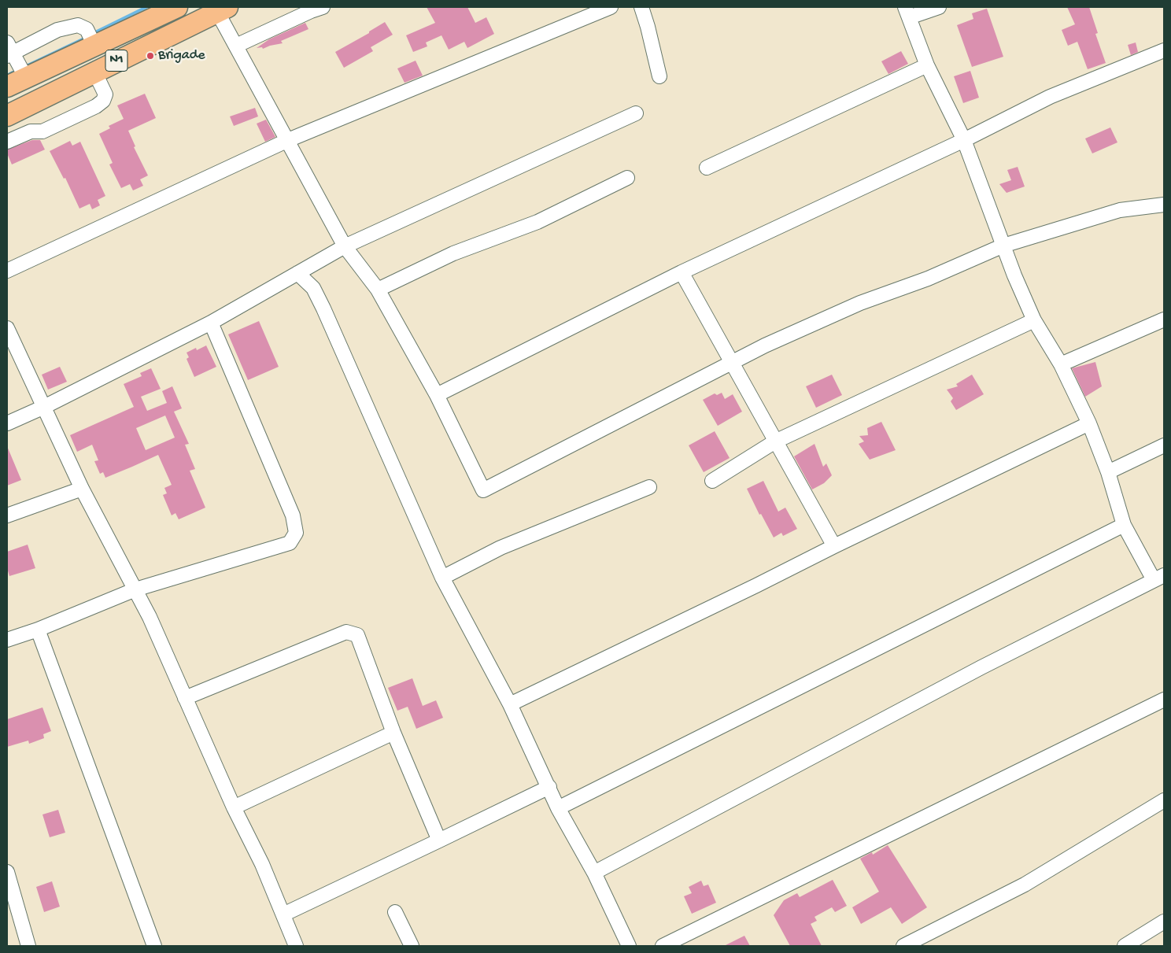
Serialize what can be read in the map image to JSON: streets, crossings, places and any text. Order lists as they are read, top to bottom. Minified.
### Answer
{"streets":{"highway":["N1"]},"places":["Brigade"]}
